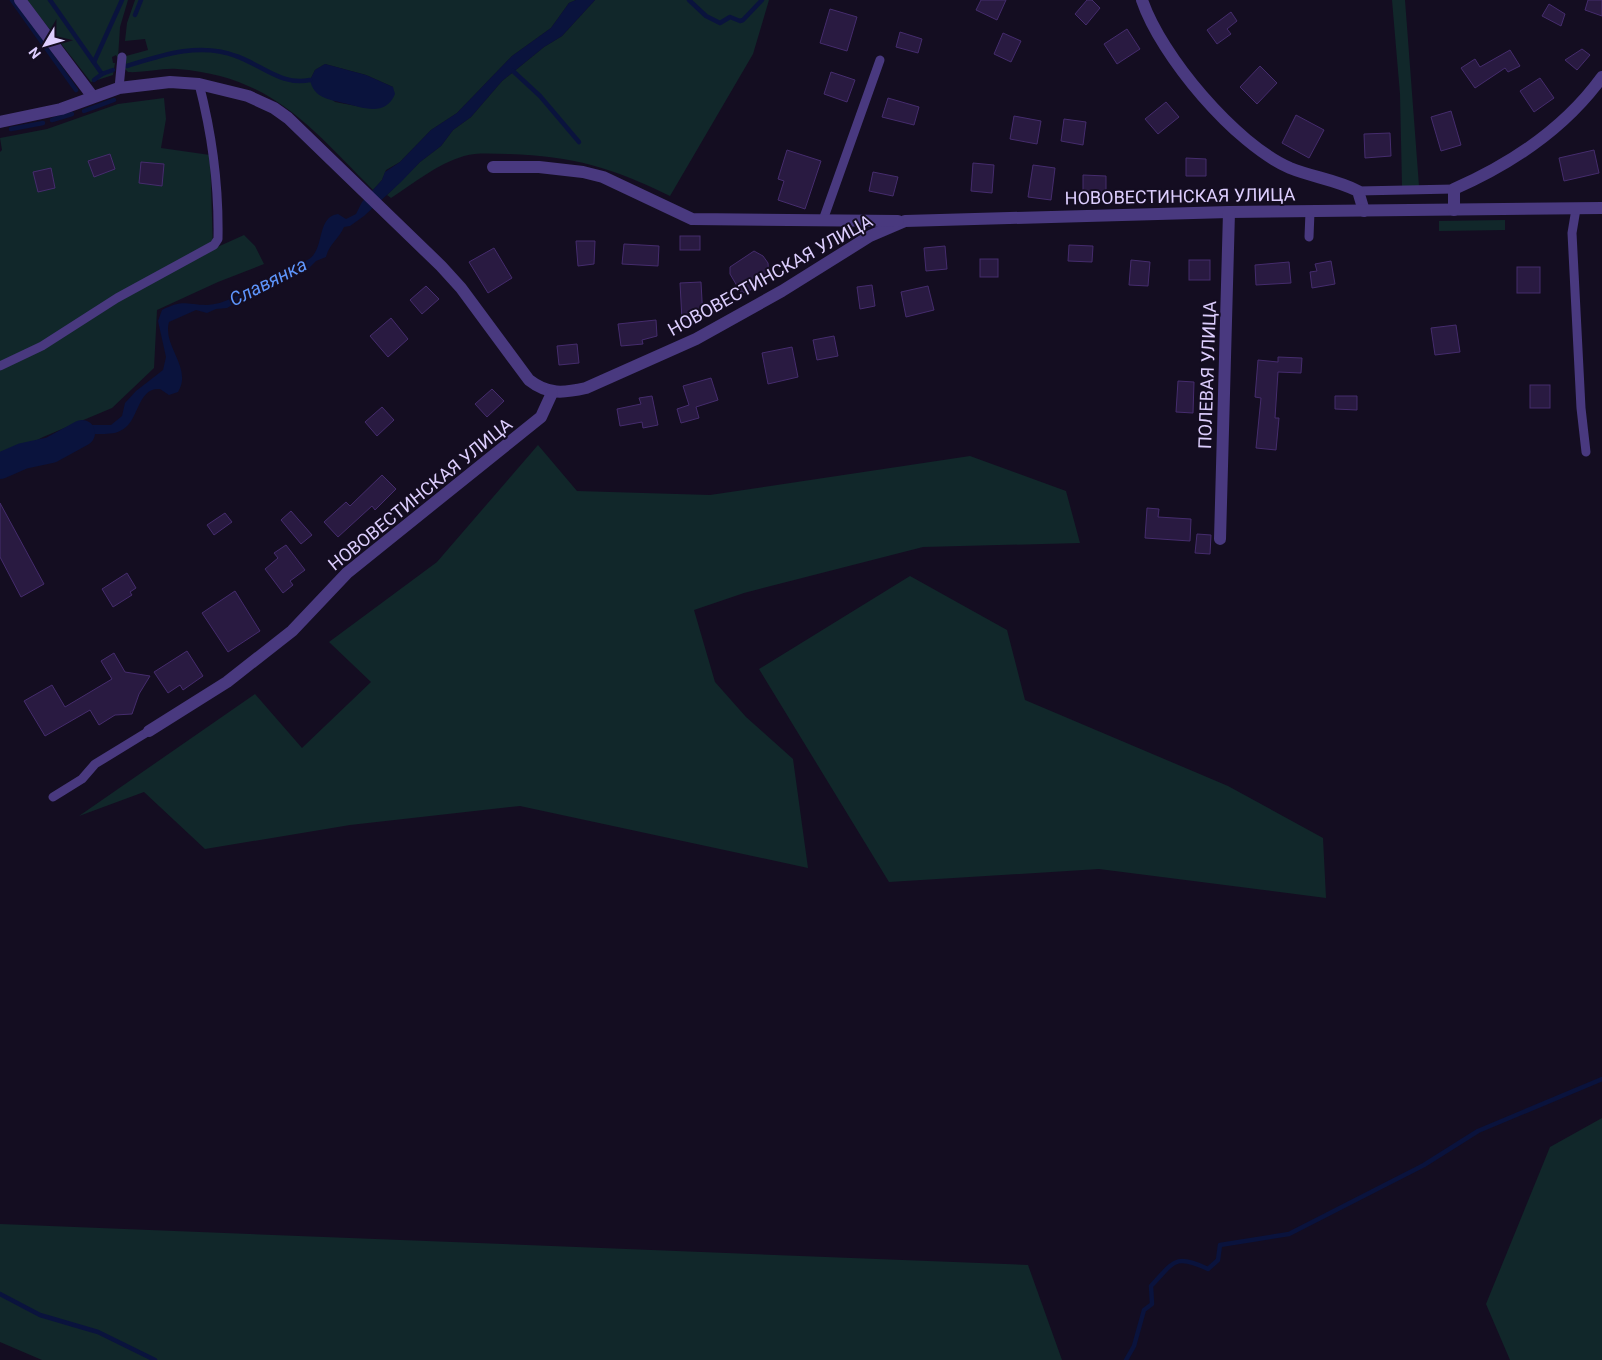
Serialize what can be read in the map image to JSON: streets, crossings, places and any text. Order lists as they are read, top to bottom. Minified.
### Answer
{"streets":{"street":["НОВОВЕСТИНСКАЯ УЛИЦА","ПОЛЕВАЯ УЛИЦА"]},"crossings":[["НОВОВЕСТИНСКАЯ УЛИЦА","ПОЛЕВАЯ УЛИЦА"]],"water":["Славянка"],"north":"bottom left"}
